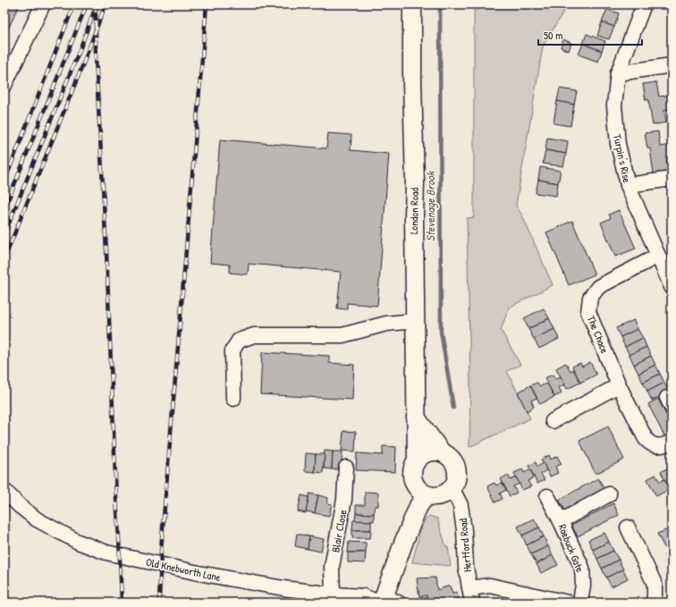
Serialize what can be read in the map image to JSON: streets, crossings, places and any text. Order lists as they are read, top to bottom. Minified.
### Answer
{"streets":{"main road":["London Road"],"street":["Turpin's Rise","The Chace","Blair Close","Hertford Road","Roebuck Gate","Old Knebworth Lane"]},"crossings":[["Turpin's Rise","The Chace"],["London Road","Hertford Road"],["Blair Close","Old Knebworth Lane"]],"water":["Stevenage Brook"],"scale_bar":"50 m"}
